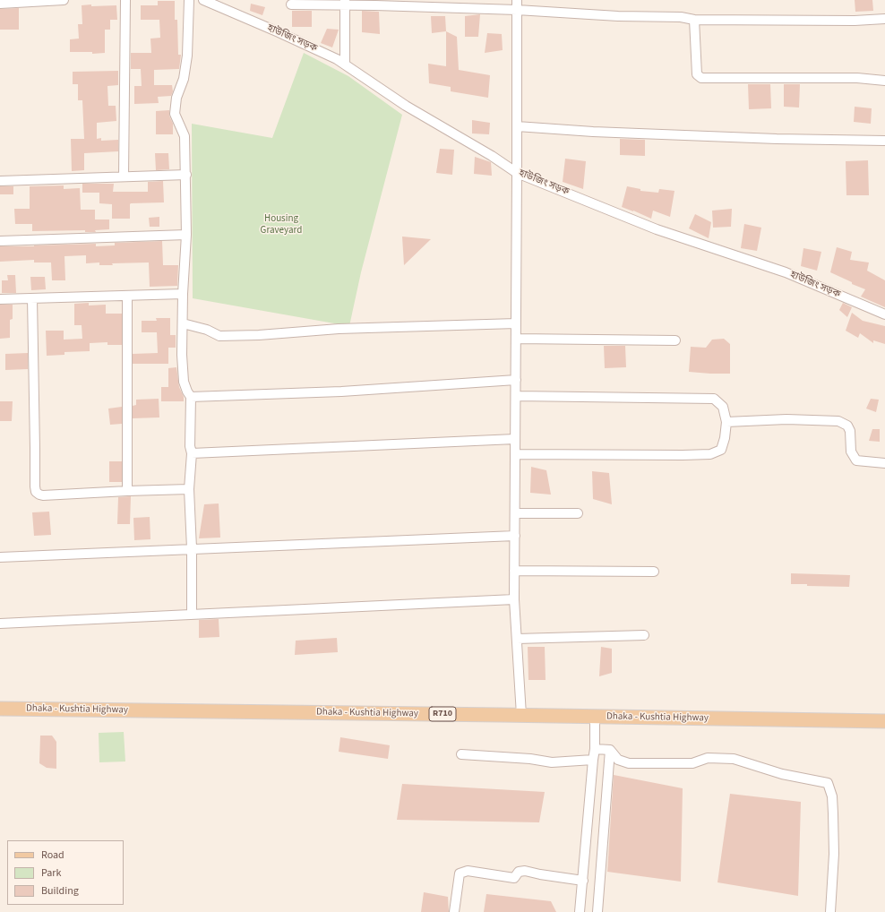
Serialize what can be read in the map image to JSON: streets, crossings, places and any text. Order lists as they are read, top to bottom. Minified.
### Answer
{"streets":{"main road":["Dhaka - Kushtia Highway","R710"],"street":["হাউজিং সড়ক"]},"parks":["Housing Graveyard"],"legend":["Road","Park","Building"]}
